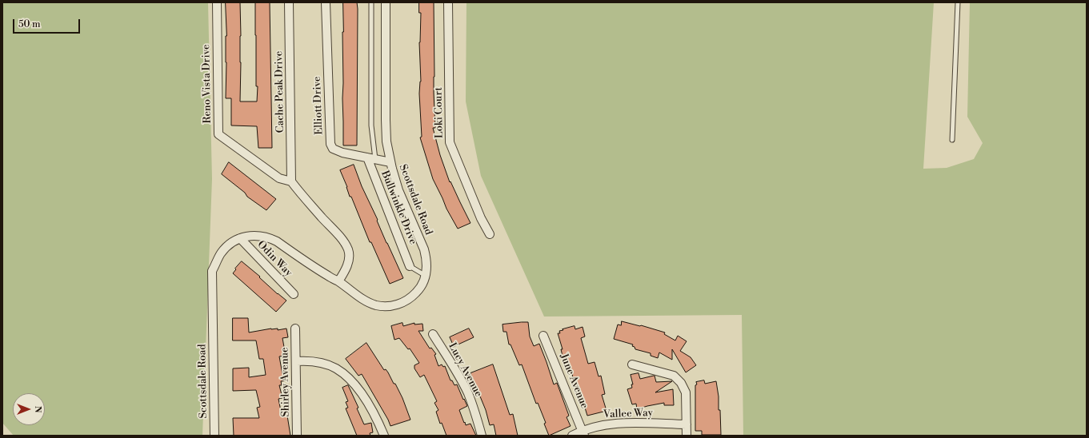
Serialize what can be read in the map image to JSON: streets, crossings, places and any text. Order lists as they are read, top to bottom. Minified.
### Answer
{"streets":{"street":["Reno Vista Drive","Cache Peak Drive","Elliott Drive","Loki Court","Scottsdale Road","Bullwinkle Drive","Odin Way","Lucy Avenue","June Avenue","Shirley Avenue","Vallee Way"]},"crossings":[["Reno Vista Drive","Cache Peak Drive"],["Elliott Drive","Scottsdale Road"],["Elliott Drive","Bullwinkle Drive"],["Scottsdale Road","Odin Way"],["June Avenue","Vallee Way"]],"scale_bar":"50 m","north":"right"}
